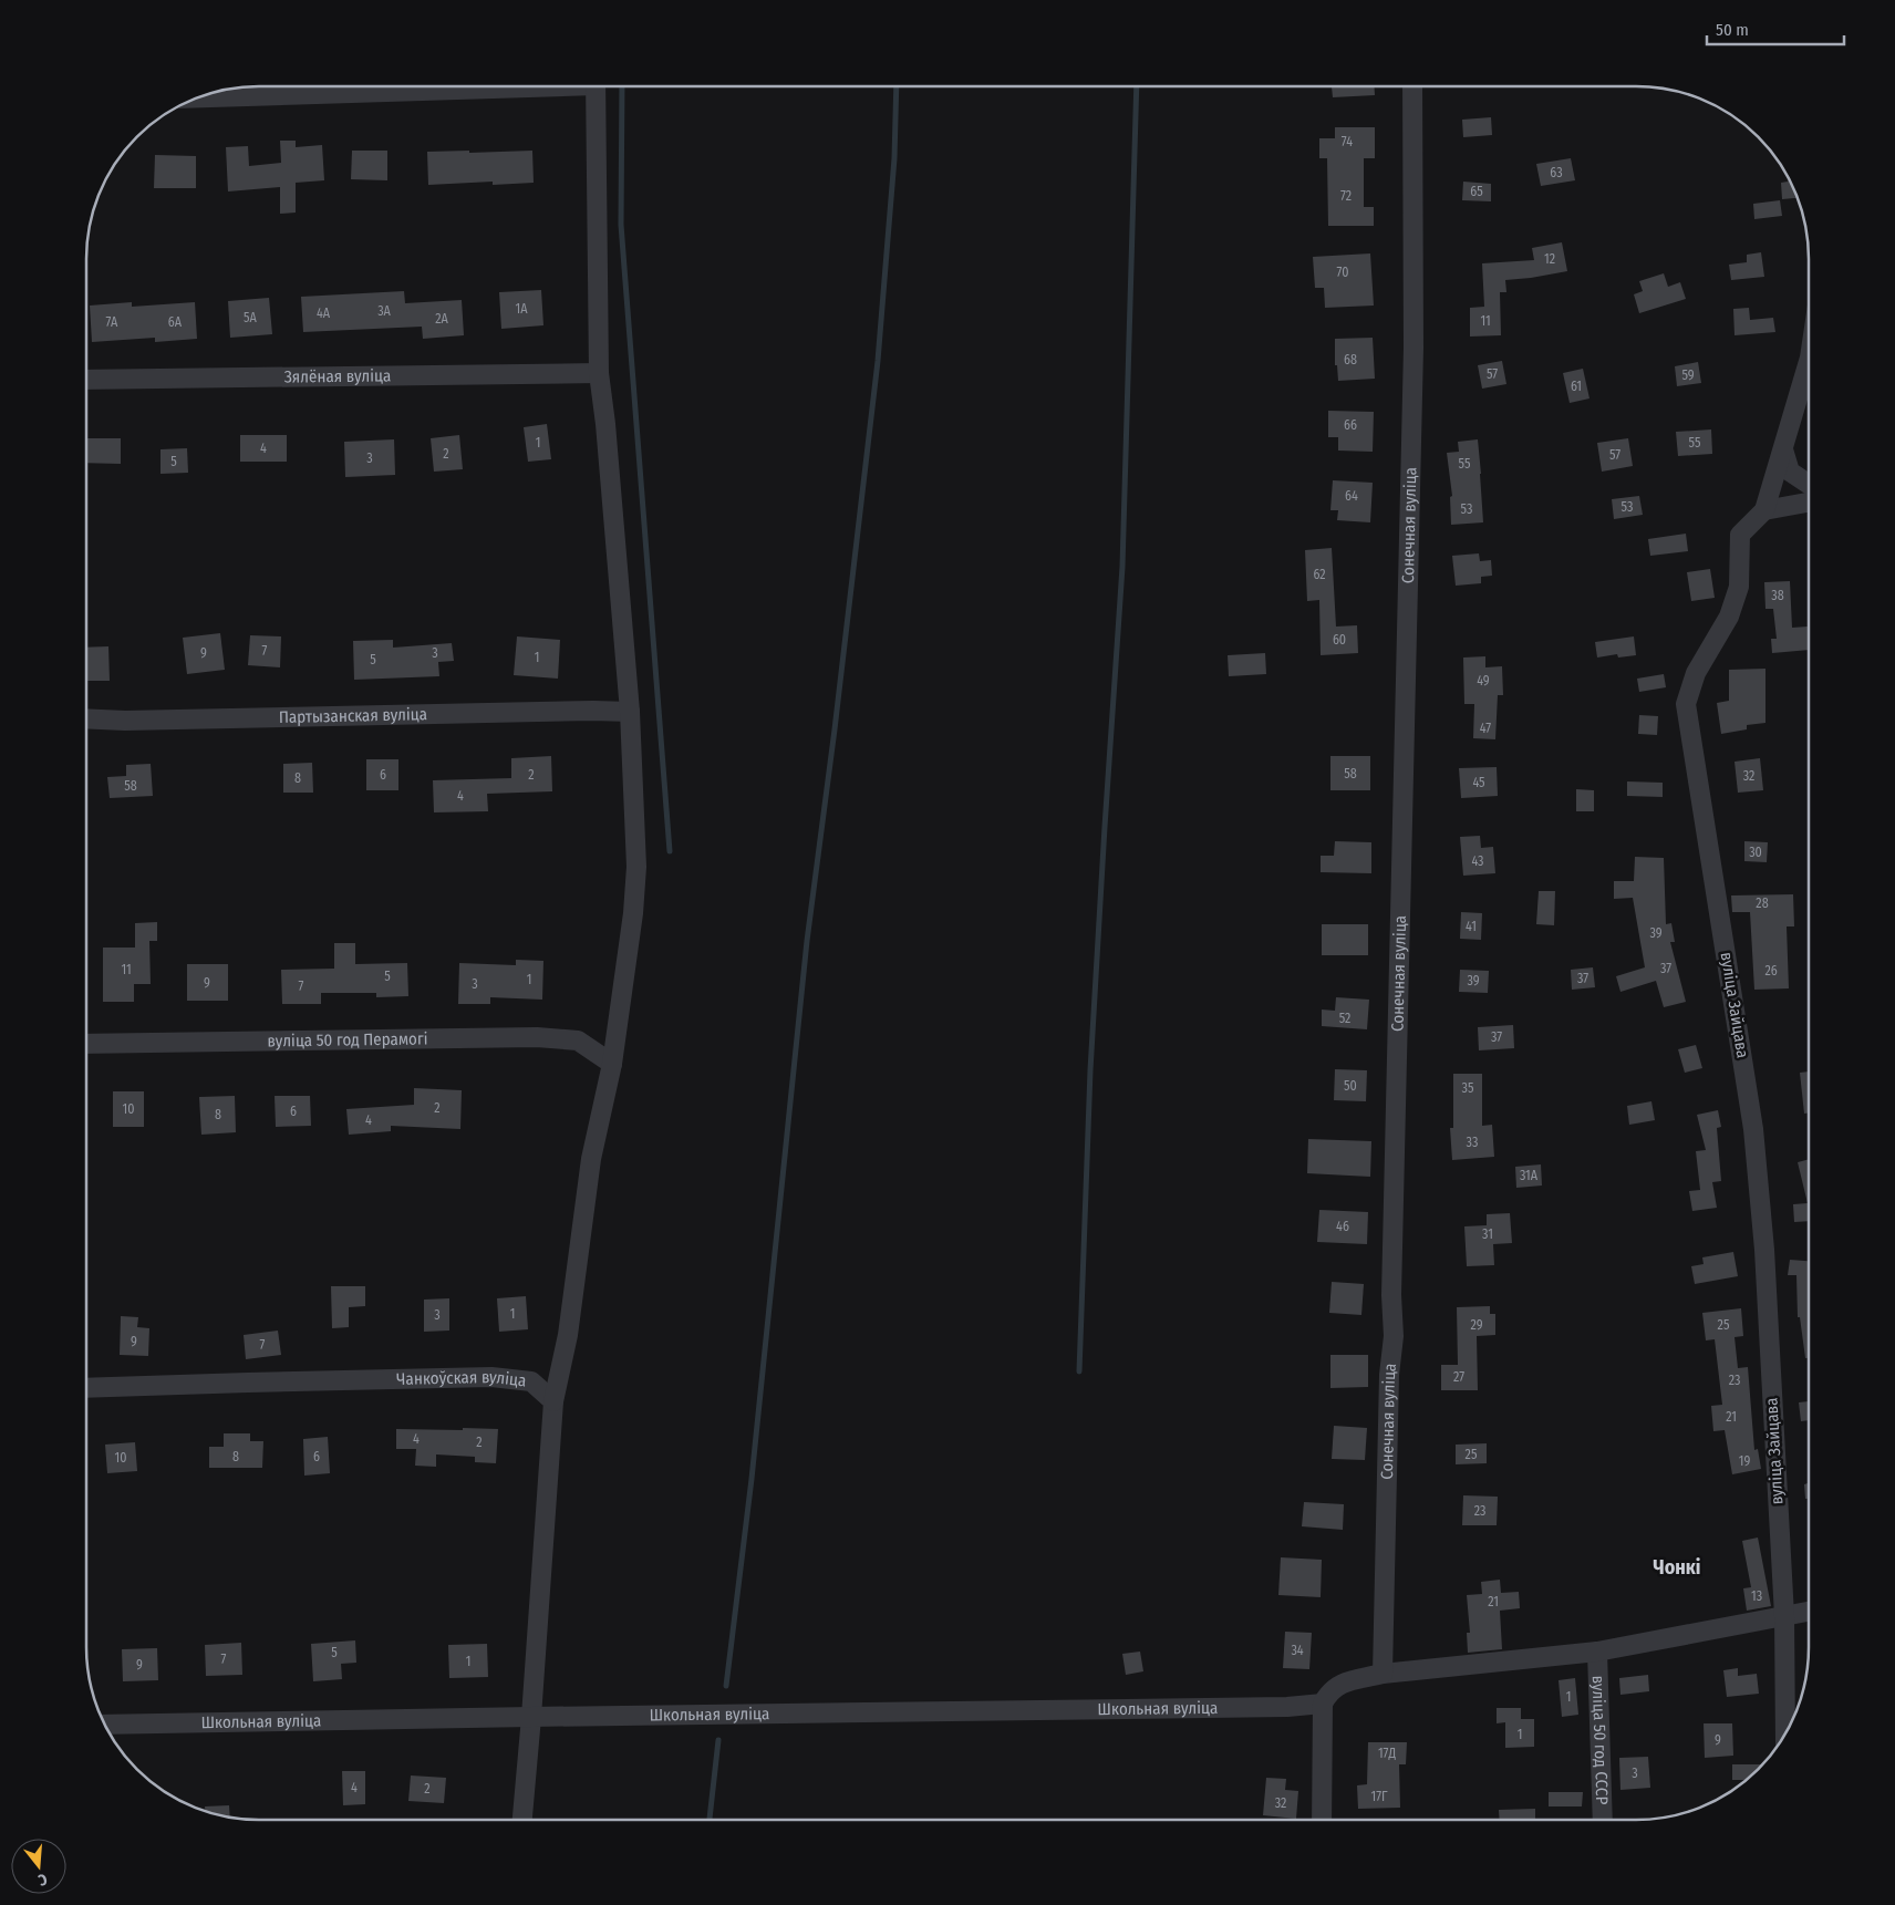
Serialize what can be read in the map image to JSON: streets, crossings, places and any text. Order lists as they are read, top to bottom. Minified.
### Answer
{"streets":{"street":["Зялёная вуліца","Сонечная вуліца","Партызанская вуліца","вуліца Зайцава","вуліца 50 год Перамогі","Чанкоўская вуліца","Школьная вуліца","вуліца 50 год СССР"]},"districts":["Чонкі"],"house_numbers":["74","63","65","72","12","70","1А","3А","4А","5А","2А","11","7А","6А","68","57","59","61","66","1","55","4","2","57","3","5","55","64","53","53","62","38","60","7","9","3","1","5","49","47","58","6","2","32","8","45","58","4","30","43","28","41","39","37","11","26","5","37","1","39","9","3","7","52","37","50","35","2","10","6","8","4","33","31А","46","31","1","3","29","25","9","7","27","23","21","4","2","25","8","6","10","19","23","13","21","34","5","7","1","9","1","1","9","17Д","3","4","2","17Г","32"],"scale_bar":"50 m","north":"bottom"}
